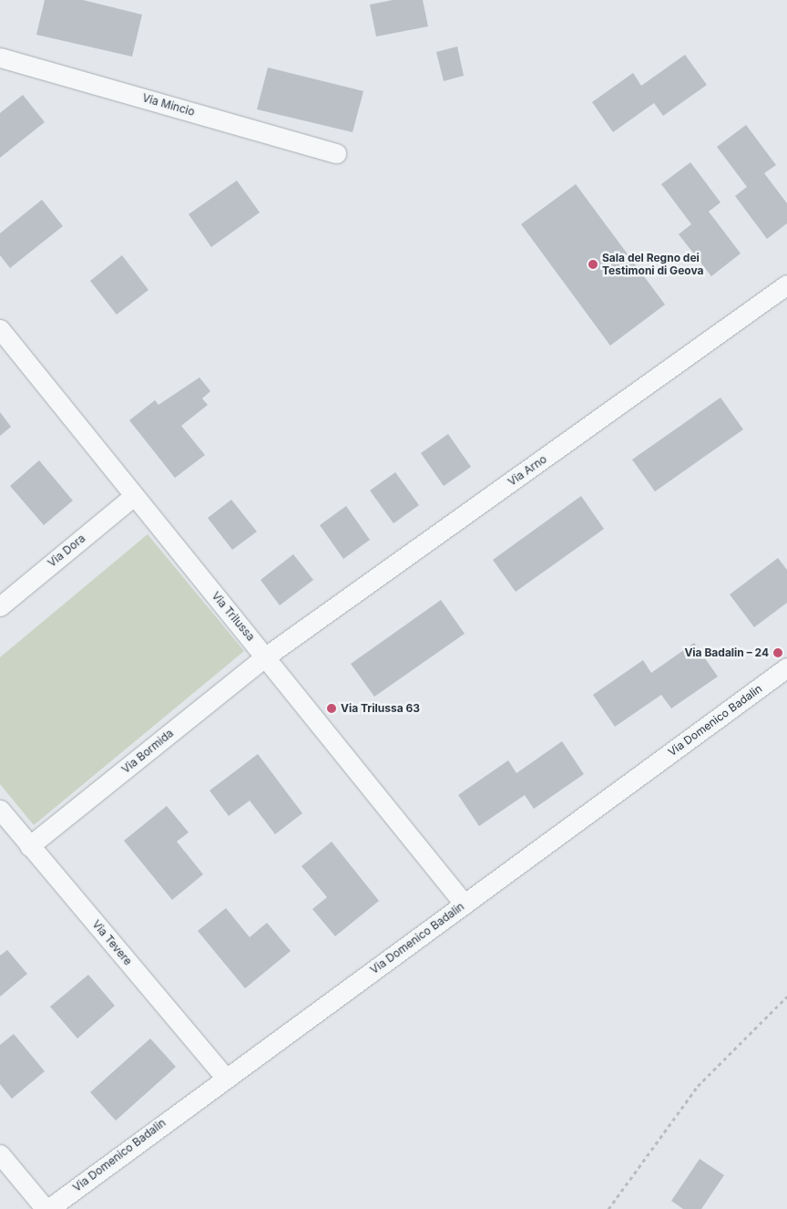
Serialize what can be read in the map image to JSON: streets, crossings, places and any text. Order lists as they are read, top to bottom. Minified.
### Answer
{"streets":{"street":["Via Mincio","Via Arno","Via Dora","Via Trilussa","Via Domenico Badalin","Via Bormida","Via Tevere"]},"crossings":[["Via Arno","Via Trilussa"],["Via Arno","Via Bormida"],["Via Dora","Via Trilussa"],["Via Trilussa","Via Domenico Badalin"],["Via Trilussa","Via Bormida"],["Via Domenico Badalin","Via Tevere"],["Via Bormida","Via Tevere"]],"places":["Sala del Regno dei Testimoni di Geova","Via Badalin – 24","Via Trilussa 63"]}
